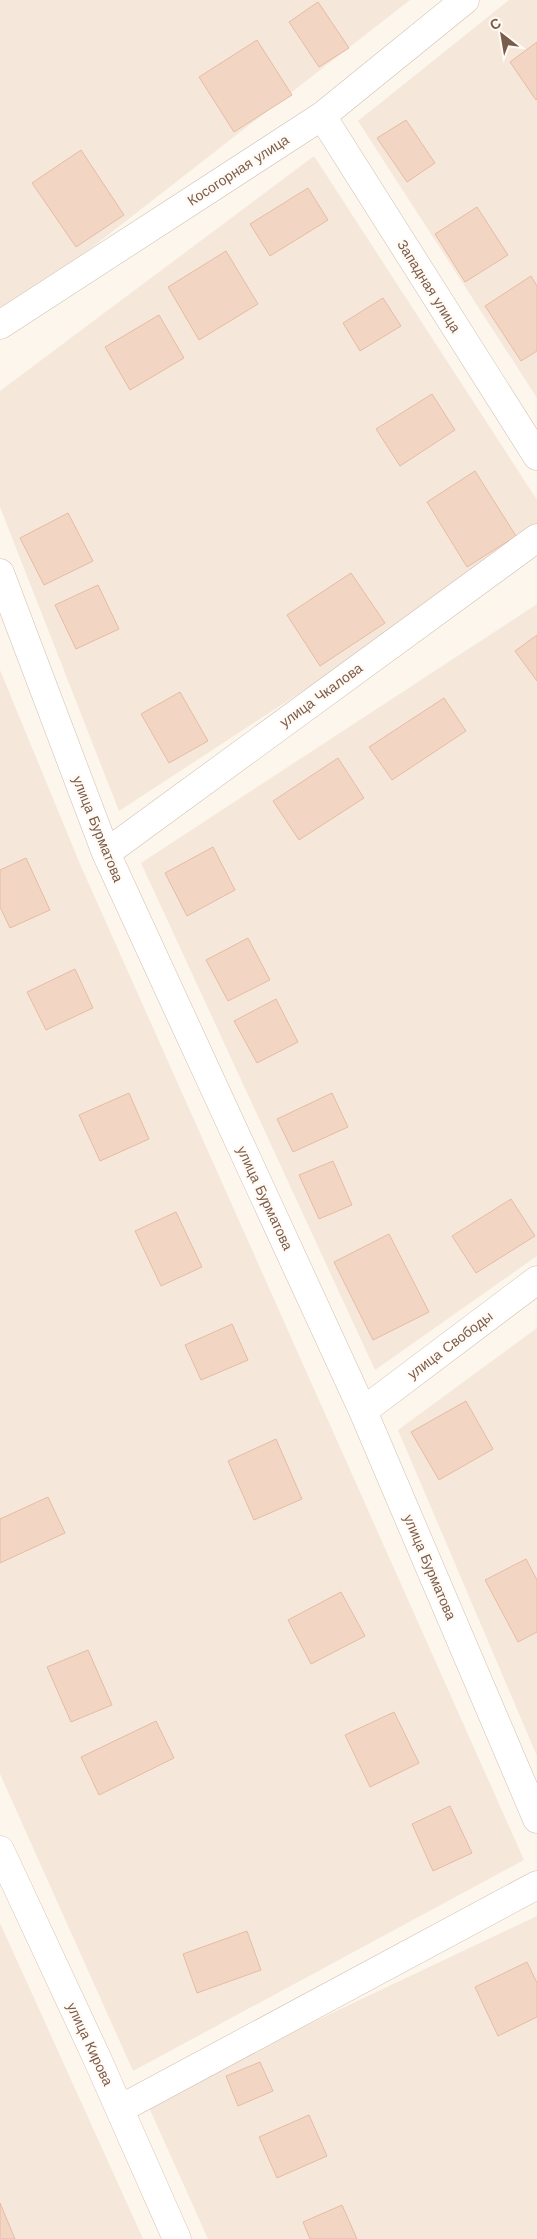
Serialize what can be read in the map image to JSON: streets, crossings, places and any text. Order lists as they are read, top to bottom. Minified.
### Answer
{"streets":{"street":["Косогорная улица","Западная улица","улица Чкалова","улица Бурматова","улица Свободы","улица Кирова"]},"crossings":[["Косогорная улица","Западная улица"],["улица Чкалова","улица Бурматова"],["улица Бурматова","улица Свободы"]],"north":"top left"}
